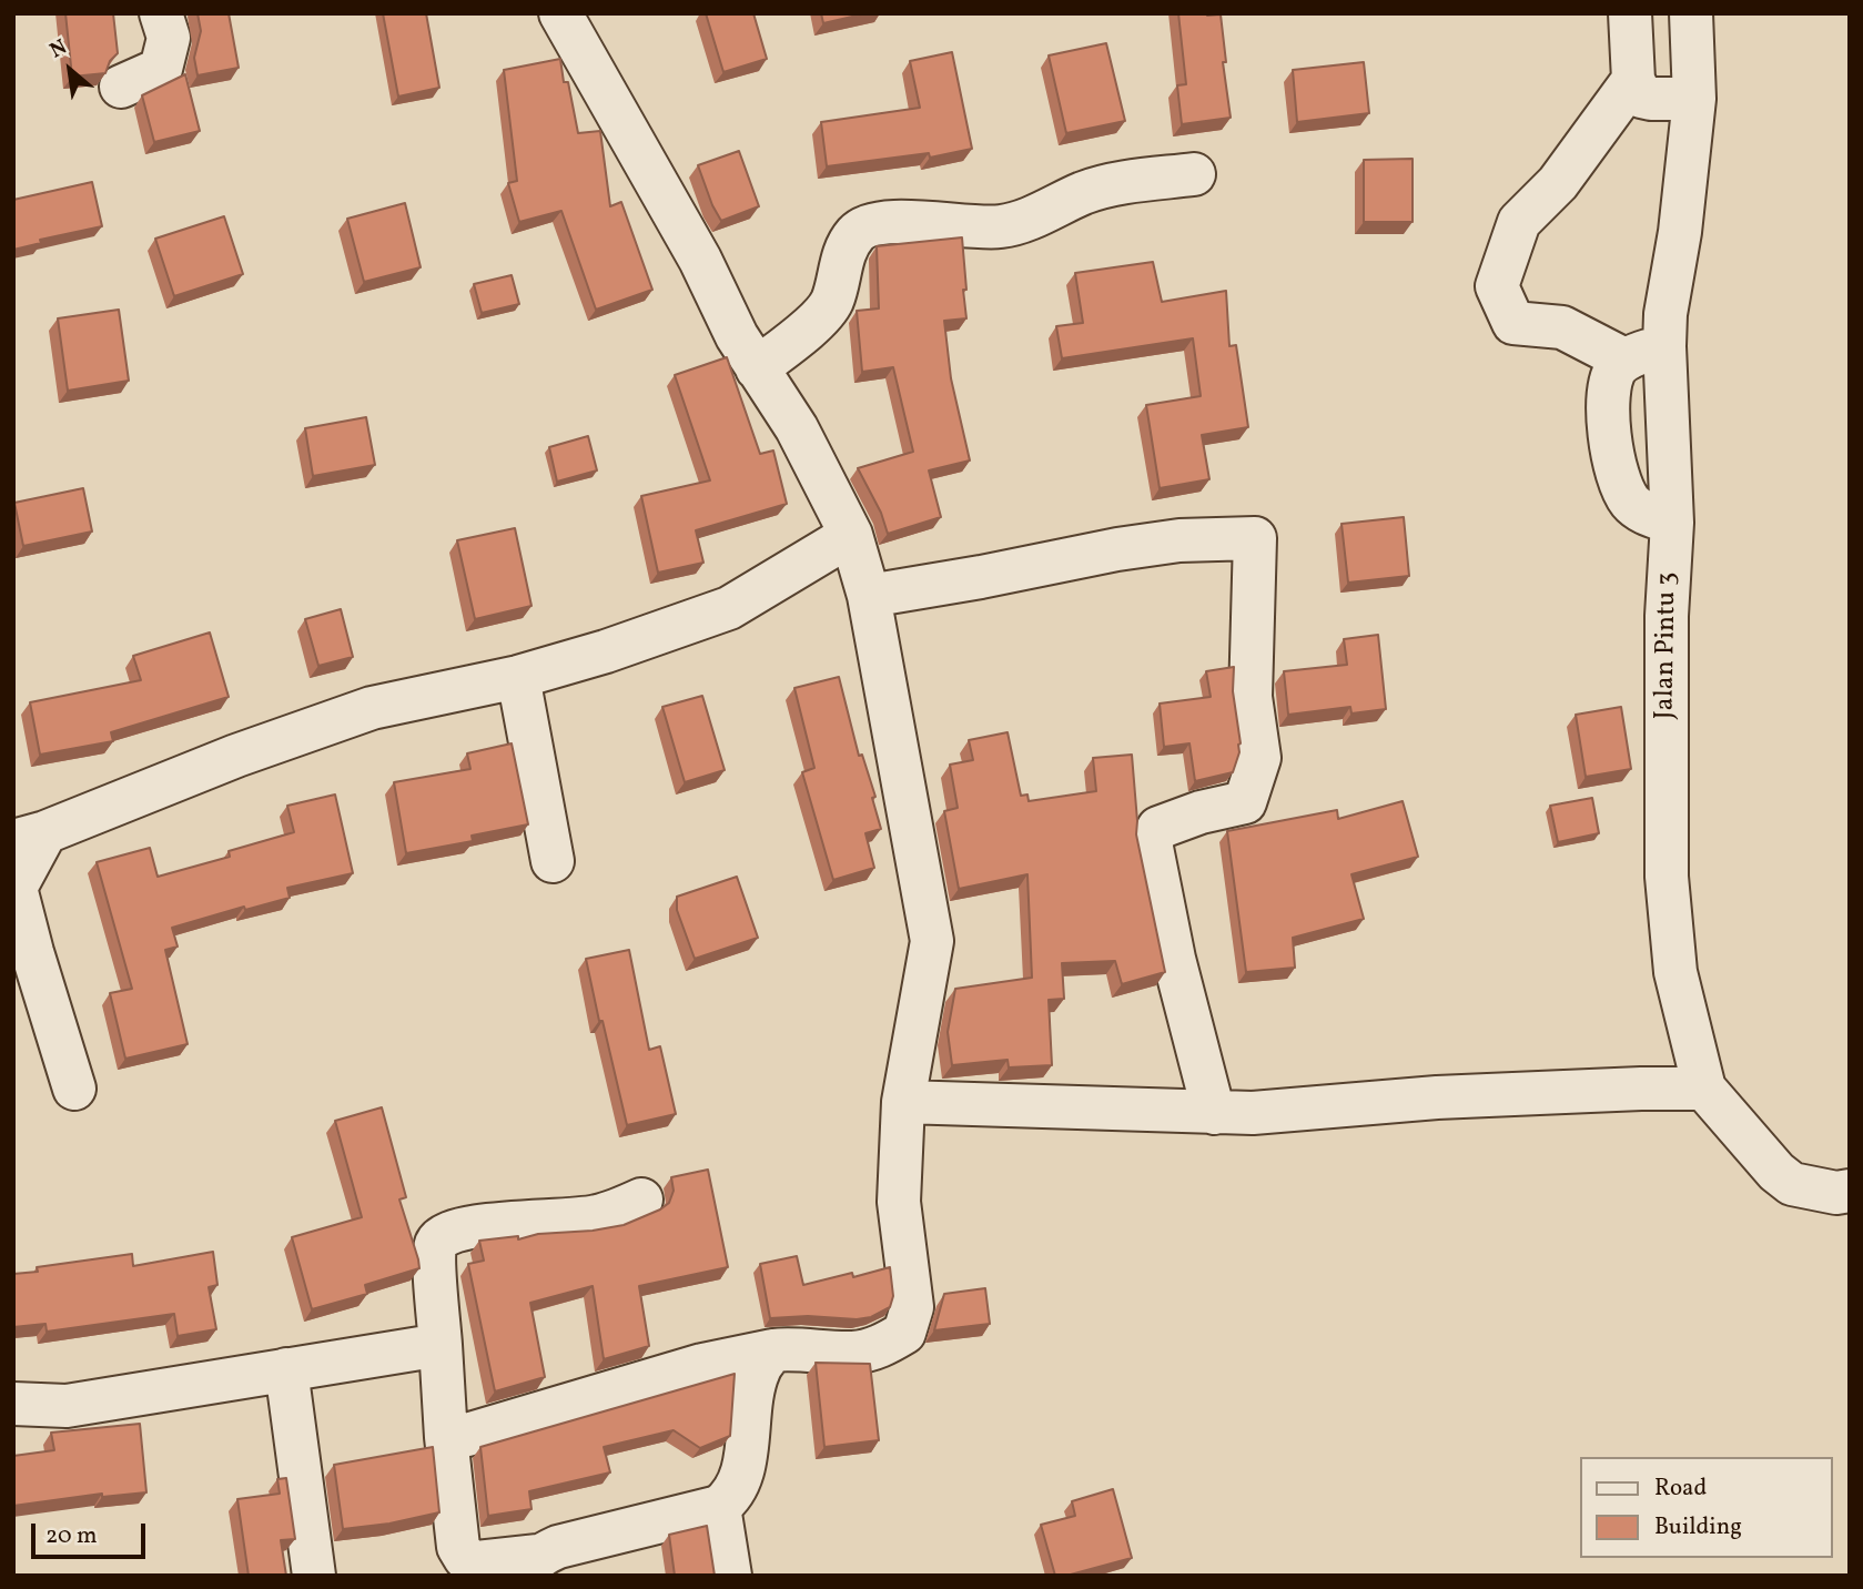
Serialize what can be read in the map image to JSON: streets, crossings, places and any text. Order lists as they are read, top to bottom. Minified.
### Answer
{"streets":{"street":["Jalan Pintu 3"]},"legend":["Road","Building"],"scale_bar":"20 m","north":"top left"}
